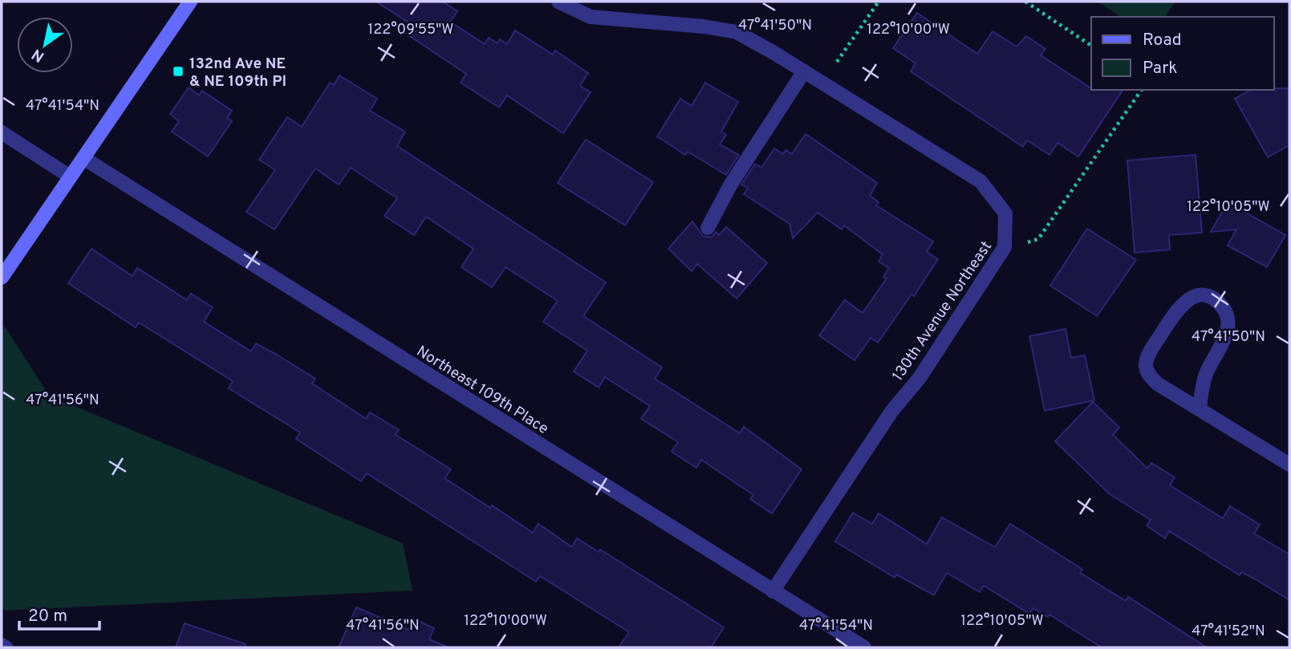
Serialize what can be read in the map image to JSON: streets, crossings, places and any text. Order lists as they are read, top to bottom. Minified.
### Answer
{"streets":{"street":["130th Avenue Northeast","Northeast 109th Place"]},"crossings":[["130th Avenue Northeast","Northeast 109th Place"]],"places":{"transit":["132nd Ave NE & NE 109th Pl"]},"legend":["Road","Park"],"scale_bar":"20 m","north":"bottom left","coordinates":["47°41'50\"N","122°10'00\"W","122°09'55\"W","47°41'54\"N","122°10'05\"W","47°41'56\"N","47°41'52\"N"]}
